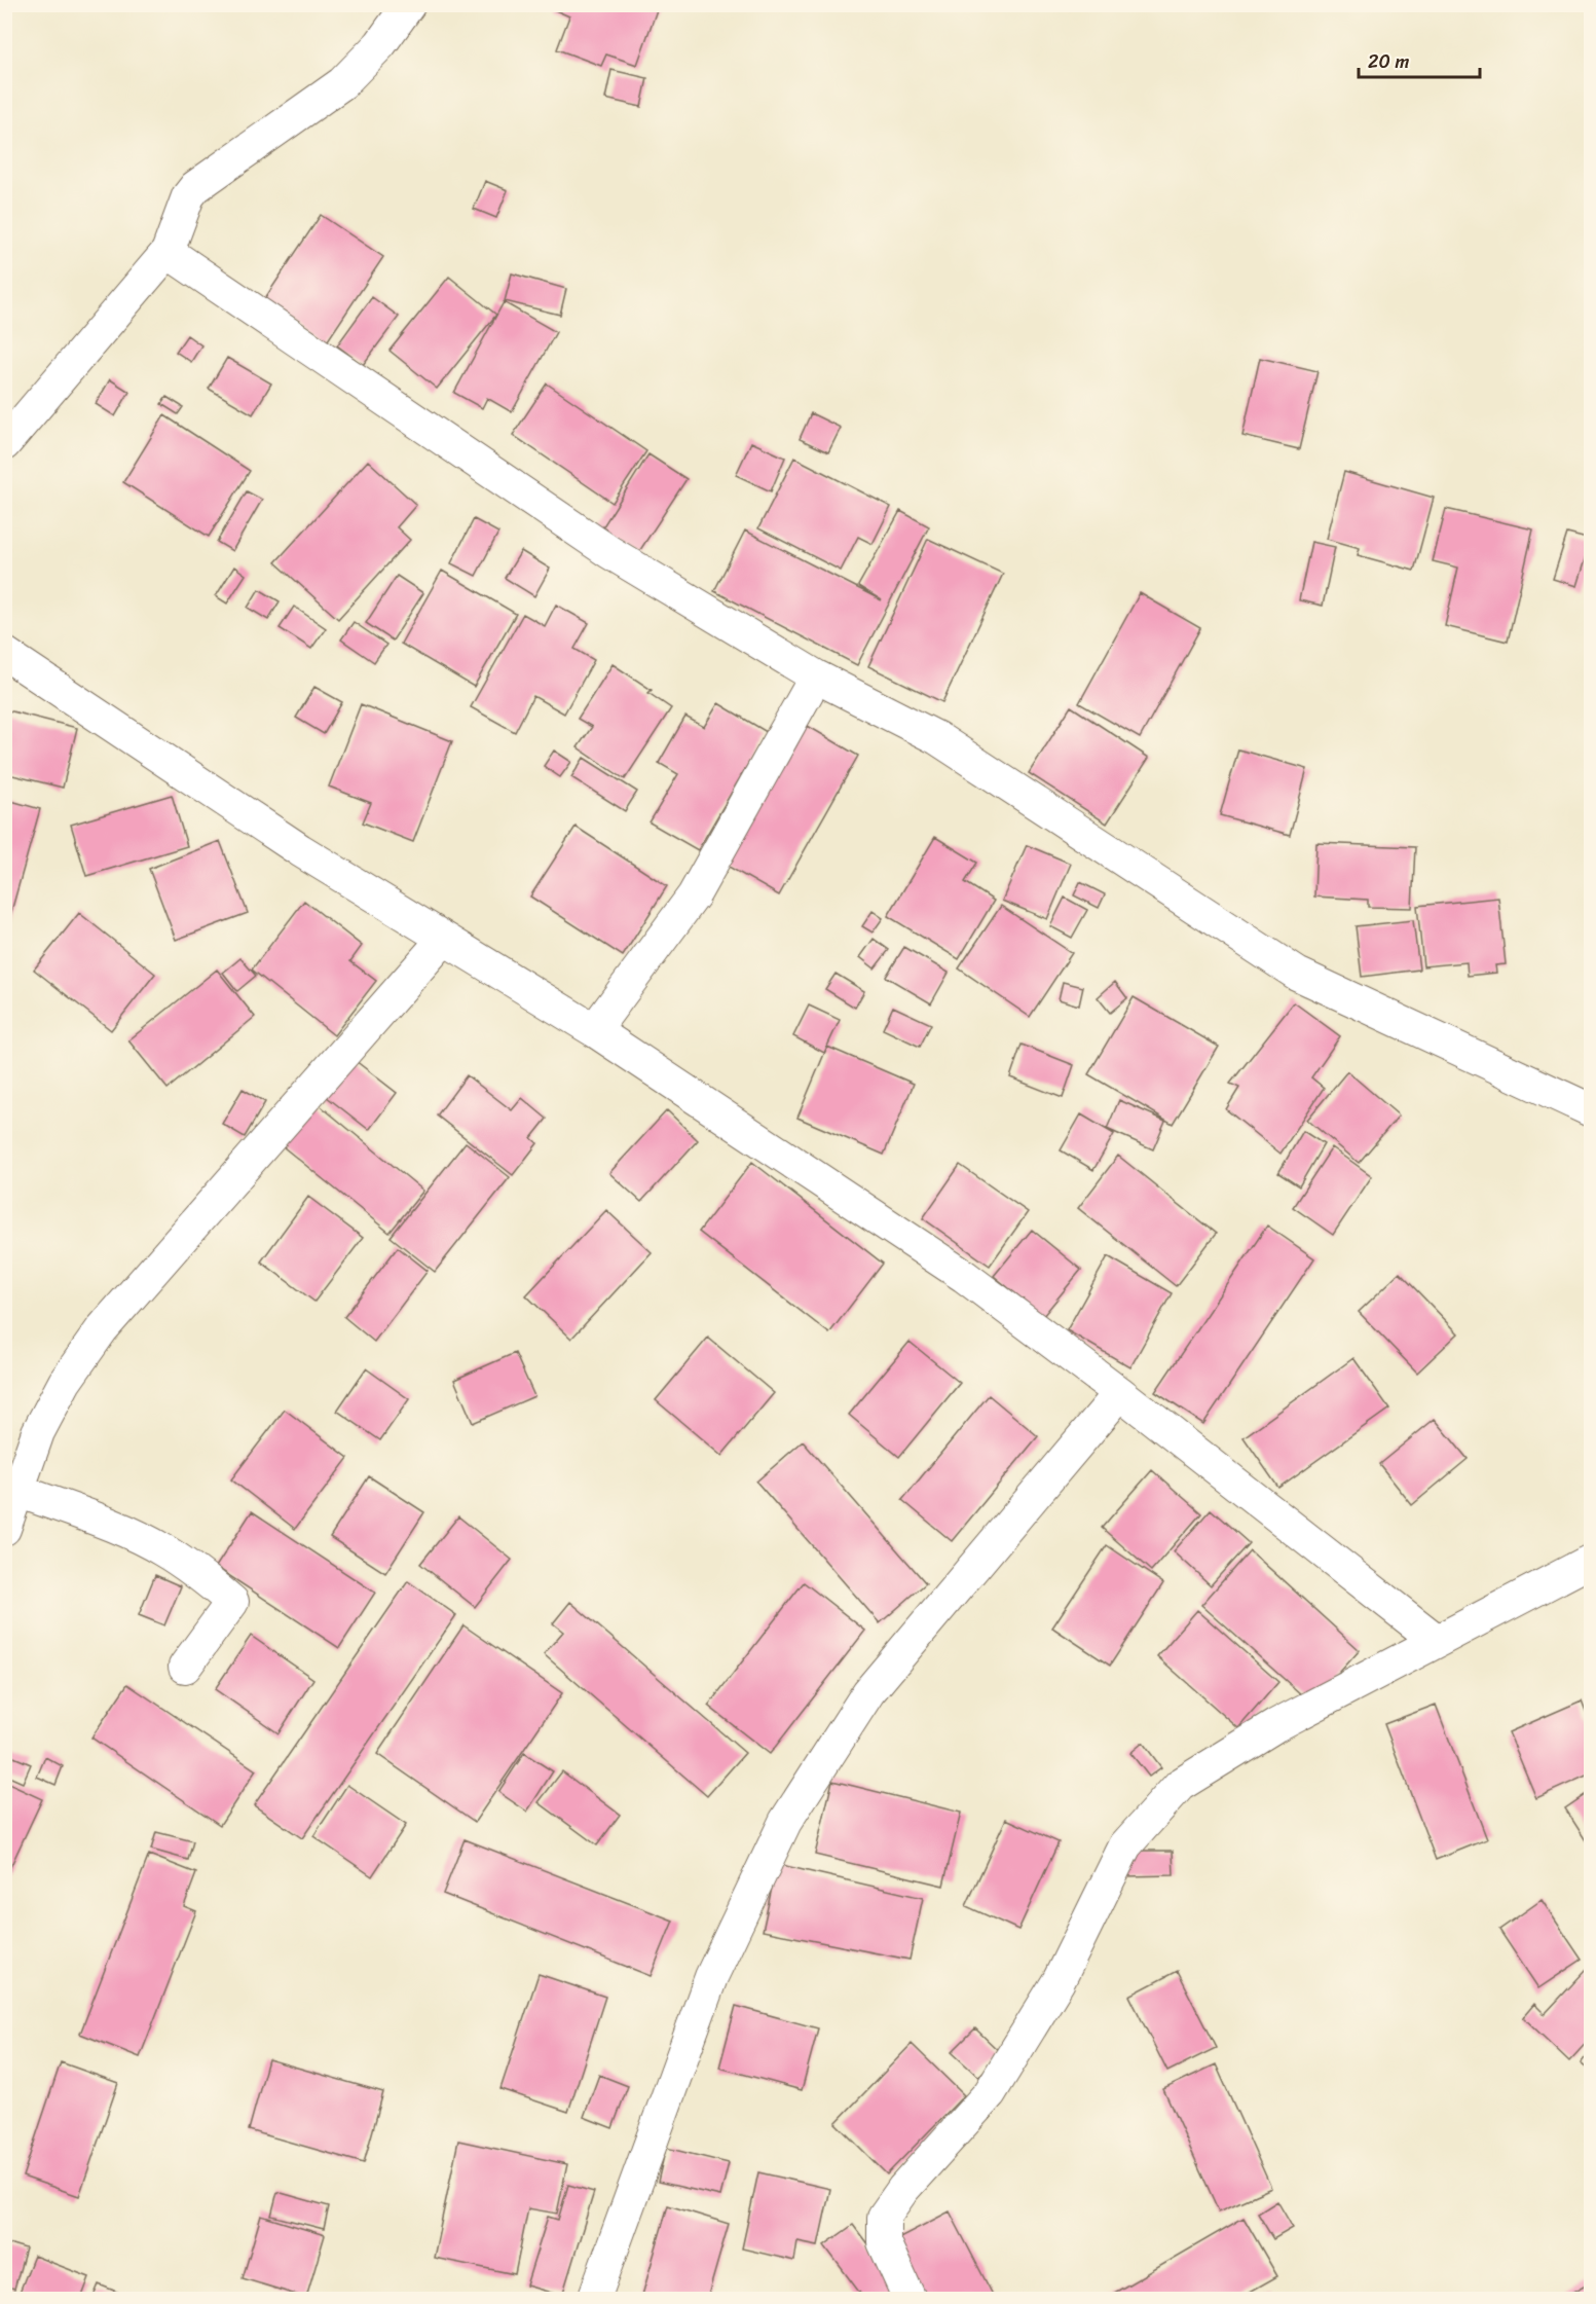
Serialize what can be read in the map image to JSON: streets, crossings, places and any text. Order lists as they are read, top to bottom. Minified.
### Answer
{"scale_bar":"20 m"}
